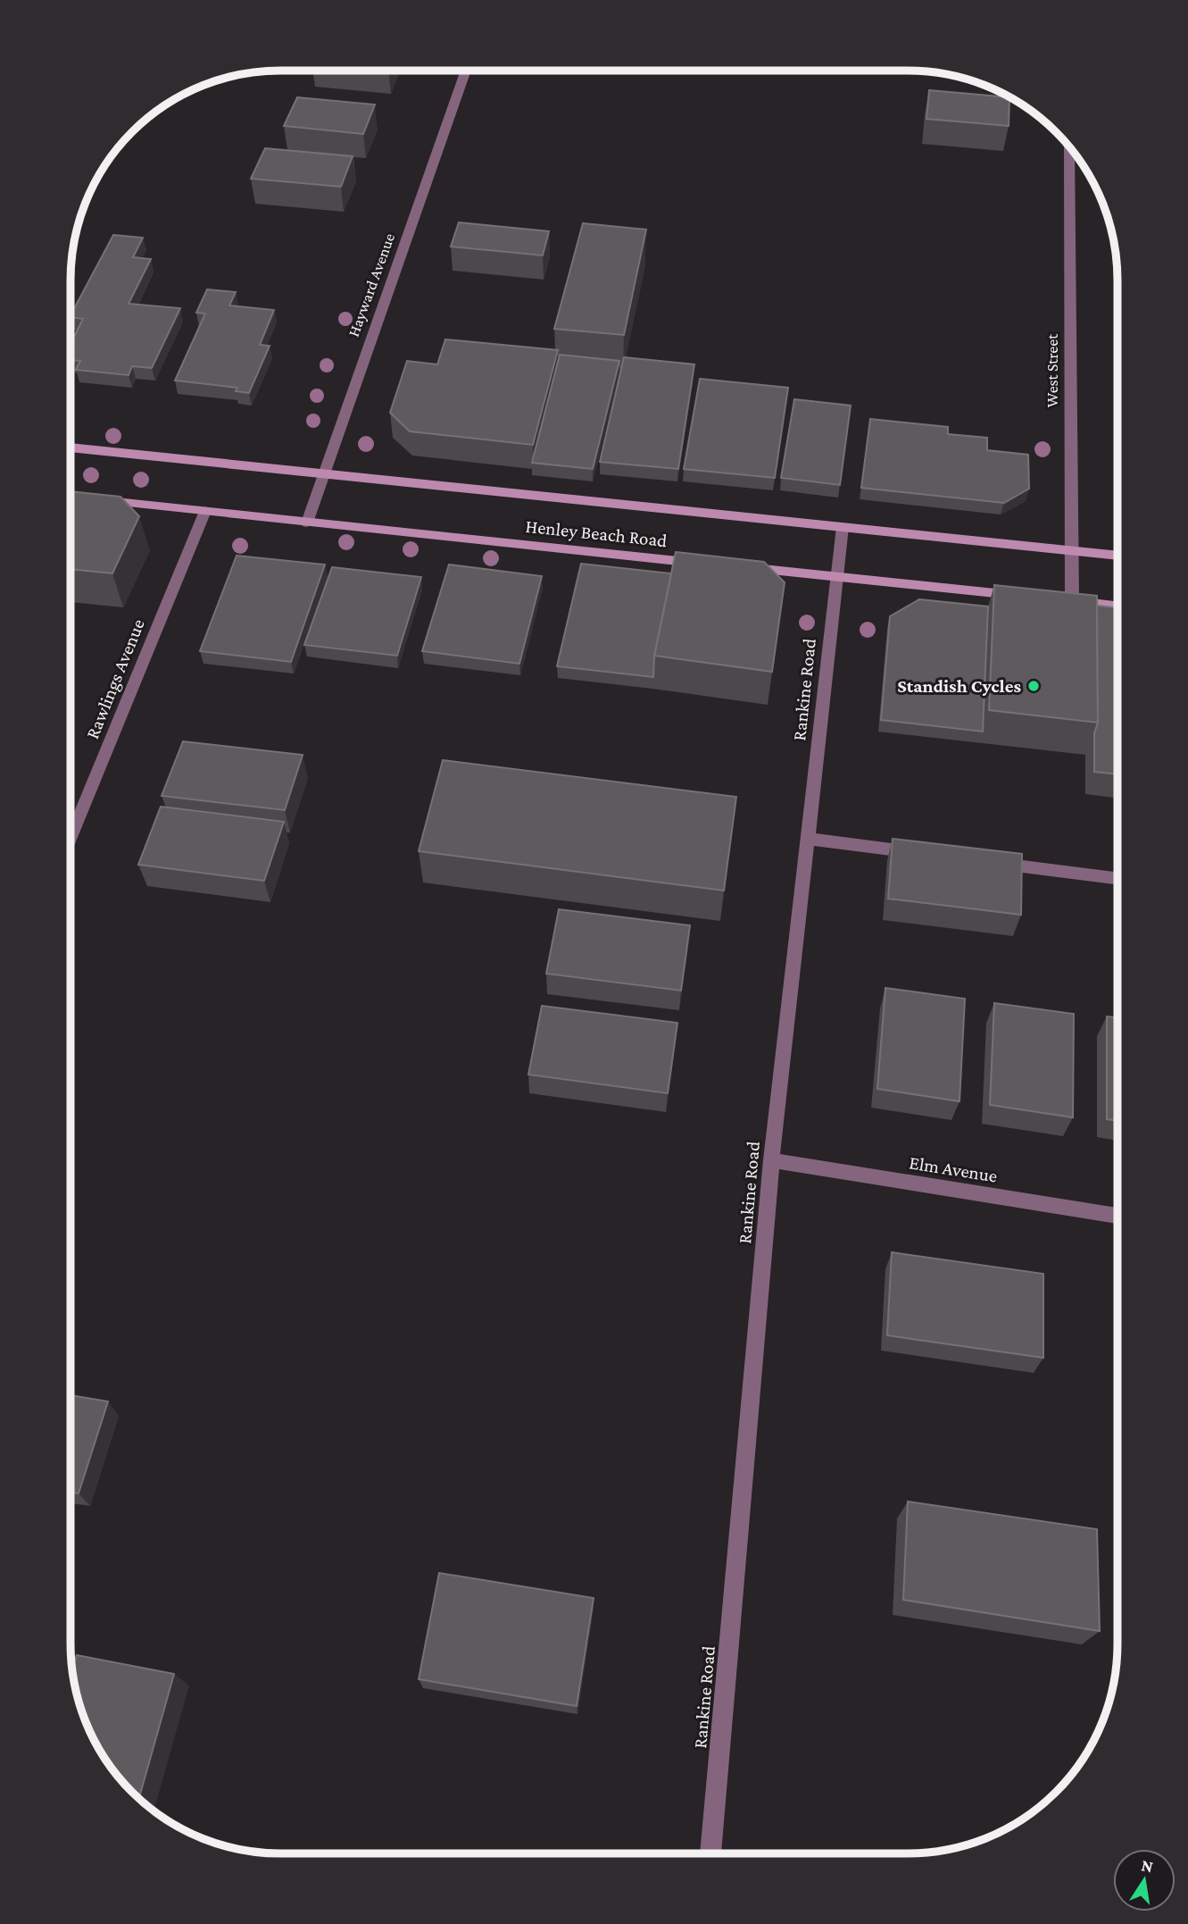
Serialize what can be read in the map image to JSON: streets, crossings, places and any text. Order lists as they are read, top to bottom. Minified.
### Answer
{"streets":{"main road":["Henley Beach Road"],"street":["Hayward Avenue","West Street","Rawlings Avenue","Rankine Road","Elm Avenue"]},"crossings":[["Hayward Avenue","Henley Beach Road"],["West Street","Henley Beach Road"],["Henley Beach Road","Rawlings Avenue"],["Henley Beach Road","Rankine Road"],["Rankine Road","Elm Avenue"]],"places":["Standish Cycles"],"north":"top"}
